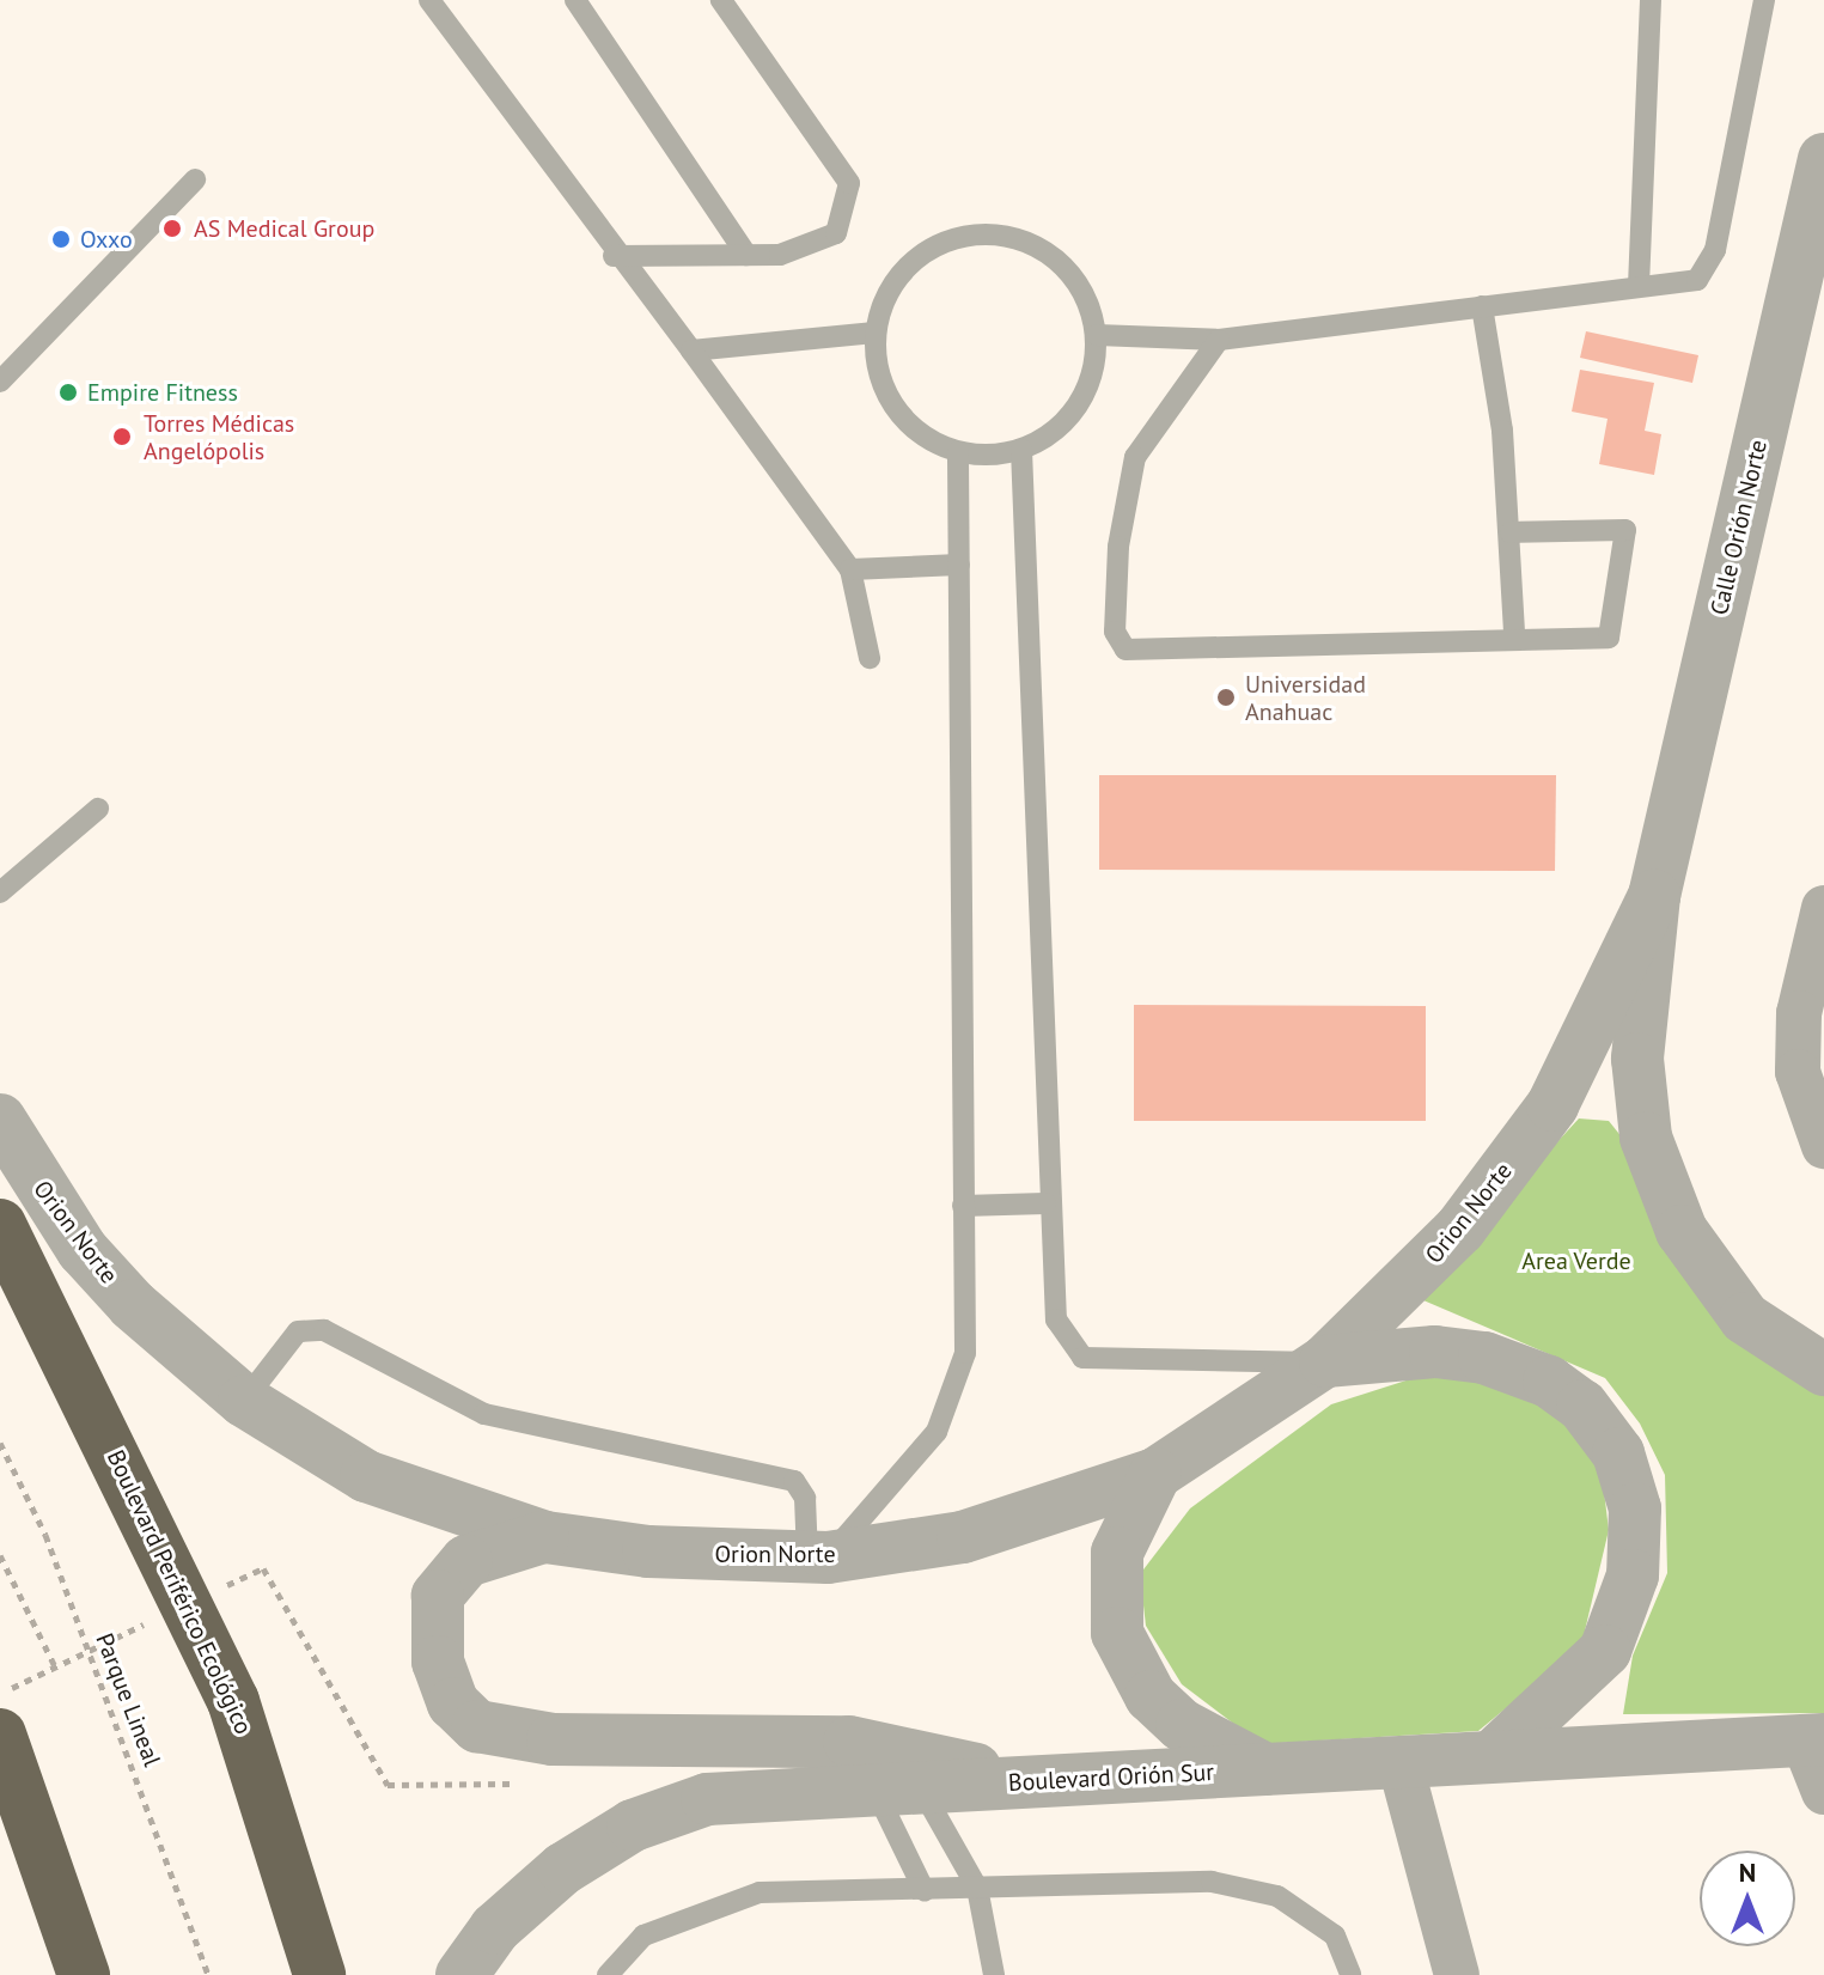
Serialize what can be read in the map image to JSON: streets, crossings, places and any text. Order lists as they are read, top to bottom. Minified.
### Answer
{"streets":{"highway":["Boulevard Periférico Ecológico"],"street":["Calle Orión Norte","Orion Norte","Boulevard Orión Sur"],"path":["Parque Lineal"]},"crossings":[["Calle Orión Norte","Orion Norte"]],"parks":["Area Verde"],"places":["AS Medical Group","Oxxo","Empire Fitness","Torres Médicas Angelópolis","Universidad Anahuac"],"north":"top"}
